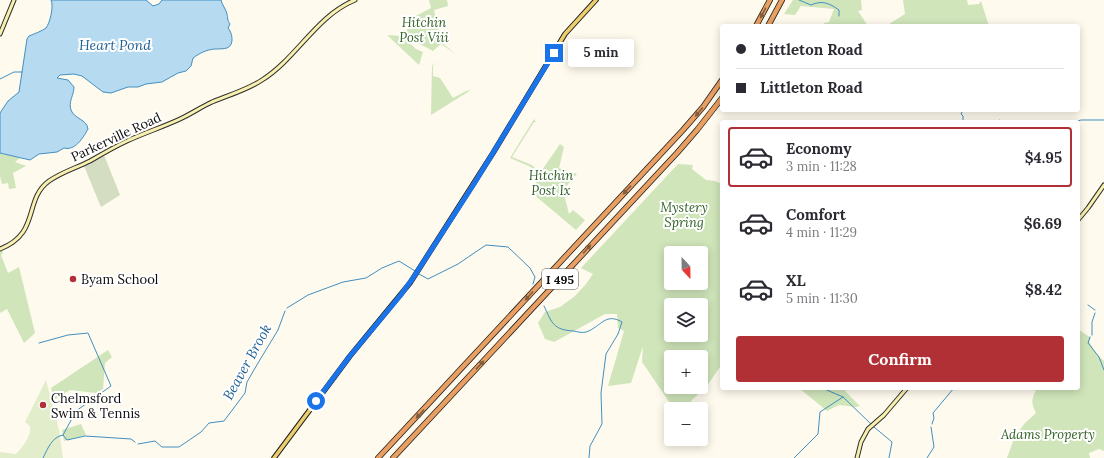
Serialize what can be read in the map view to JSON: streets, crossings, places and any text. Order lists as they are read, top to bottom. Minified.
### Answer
{"streets":{"highway":["I 495"],"main road":["Parkerville Road"]},"water":["Heart Pond","Beaver Brook"],"parks":["Hitchin Post Viii","Hitchin Post Ix","Mystery Spring","Adams Property"],"places":["Byam School","Chelmsford Swim & Tennis"],"north":"bottom","page":{"banner":["Littleton Road","Littleton Road"],"bubble":"5 min","list":[{"name":"Economy","note":"3 min · 11:28","value":"$4.95"},{"name":"Comfort","note":"4 min · 11:29","value":"$6.69"},{"name":"XL","note":"5 min · 11:30","value":"$8.42"}],"map_buttons":["+","−"],"buttons":"Confirm"}}
